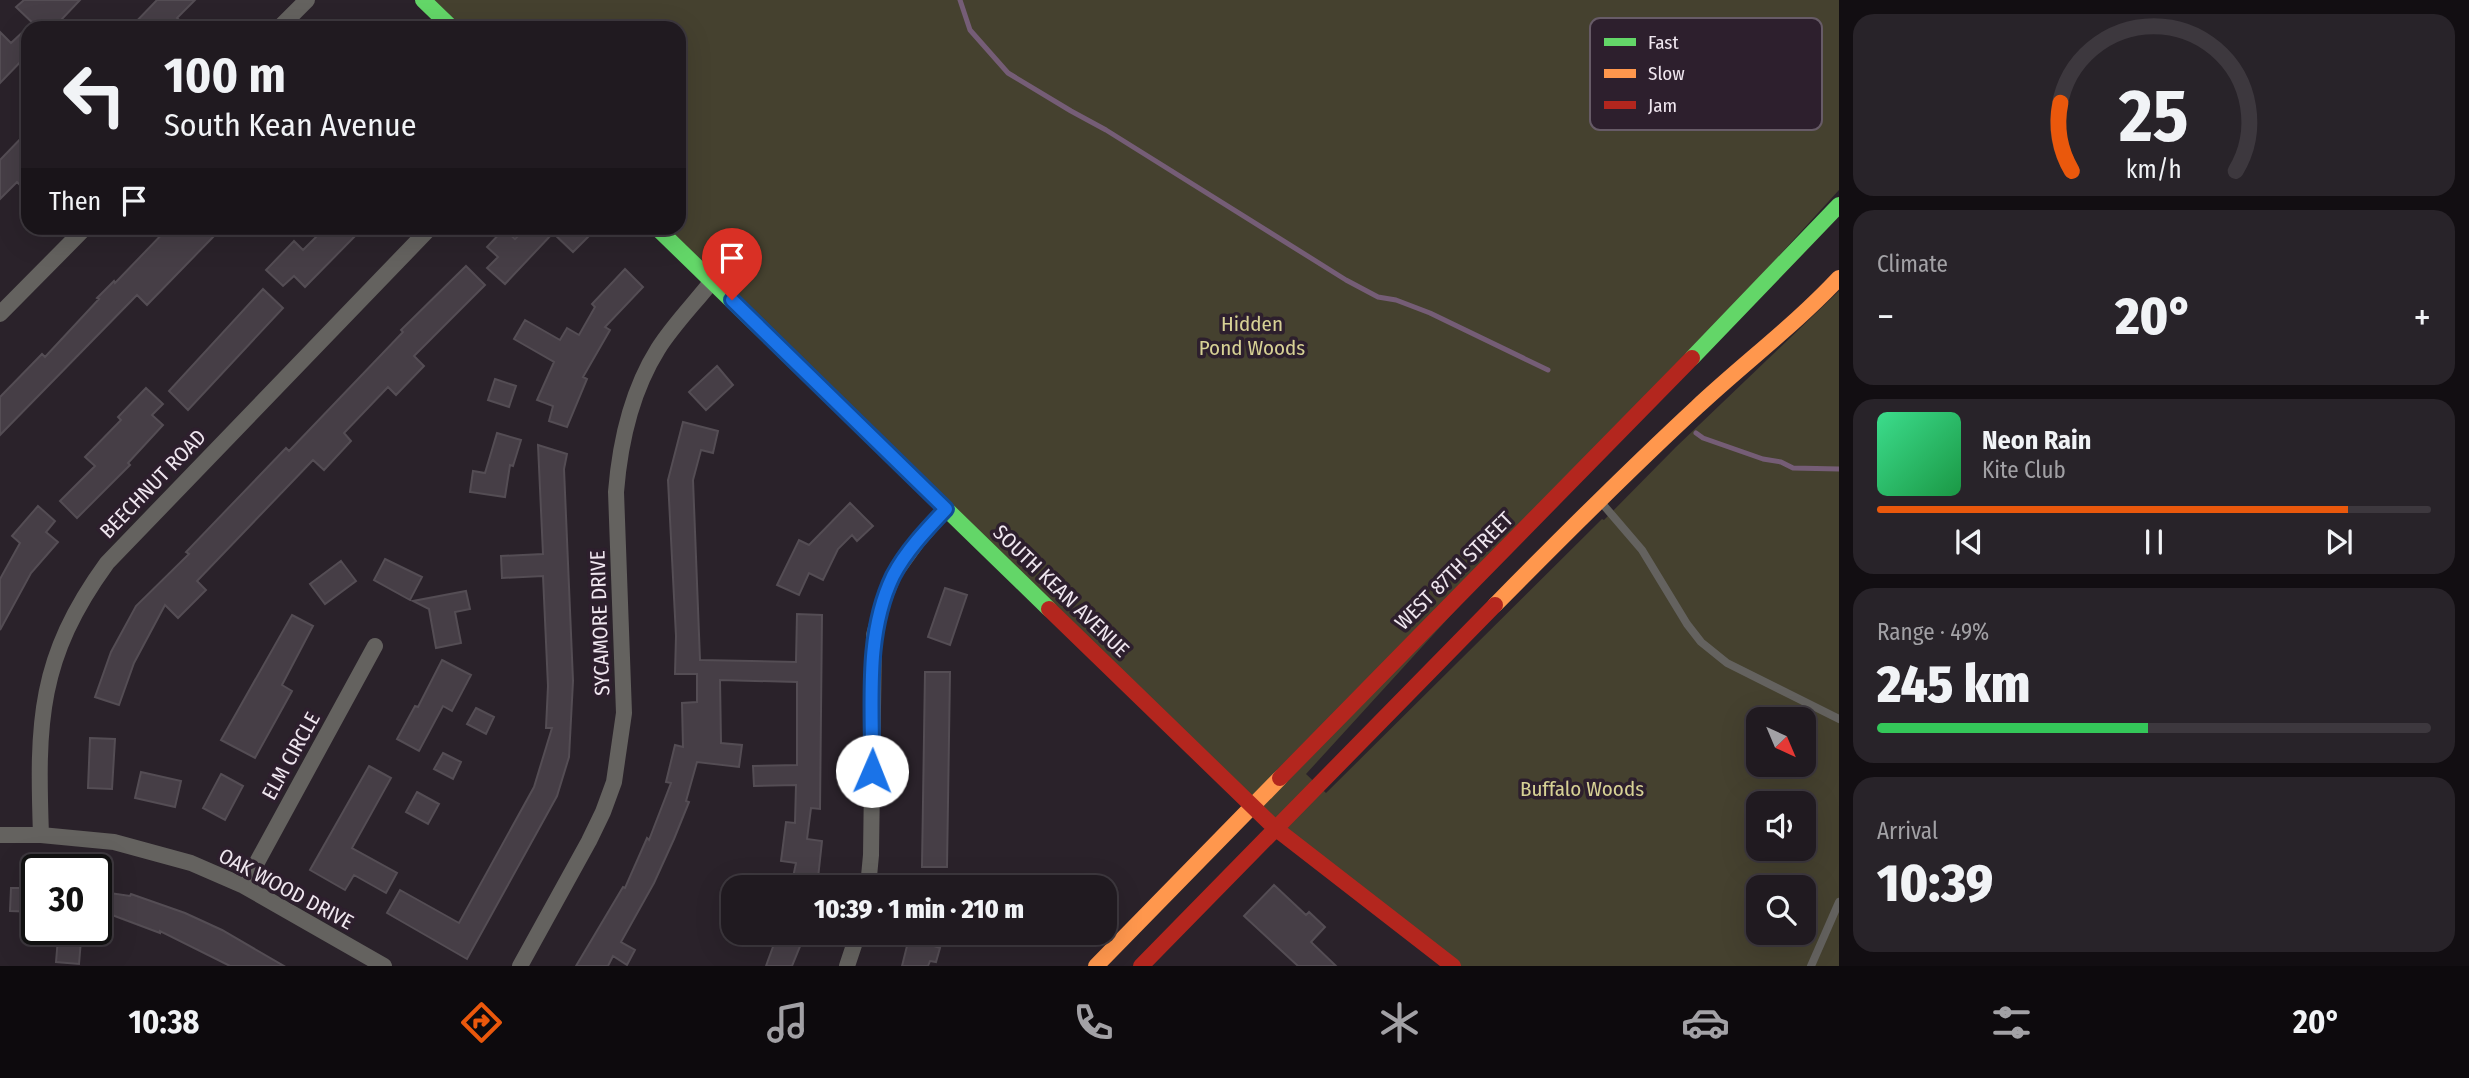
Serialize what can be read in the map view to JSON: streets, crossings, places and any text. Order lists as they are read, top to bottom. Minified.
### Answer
{"streets":{"main road":["WEST 87TH STREET","SOUTH KEAN AVENUE"],"street":["BEECHNUT ROAD","SYCAMORE DRIVE","ELM CIRCLE","OAK WOOD DRIVE"]},"crossings":[["BEECHNUT ROAD","OAK WOOD DRIVE"],["WEST 87TH STREET","SOUTH KEAN AVENUE"],["SOUTH KEAN AVENUE","SYCAMORE DRIVE"],["ELM CIRCLE","OAK WOOD DRIVE"]],"parks":["Hidden Pond Woods","Buffalo Woods"],"legend":["Fast","Slow","Jam"],"north":"bottom right","page":{"turn":["100 m","South Kean Avenue"],"then":"Then","tile":["Climate",["Range · 49%","245 km"],["Arrival","10:39"]],"heat":["−","20°","+"],"song":["Neon Rain","Kite Club"],"limit":"30","trip":"10:39 · 1 min · 210 m","tabs":["10:38","20°"],"gauge":["25","km/h"]}}
